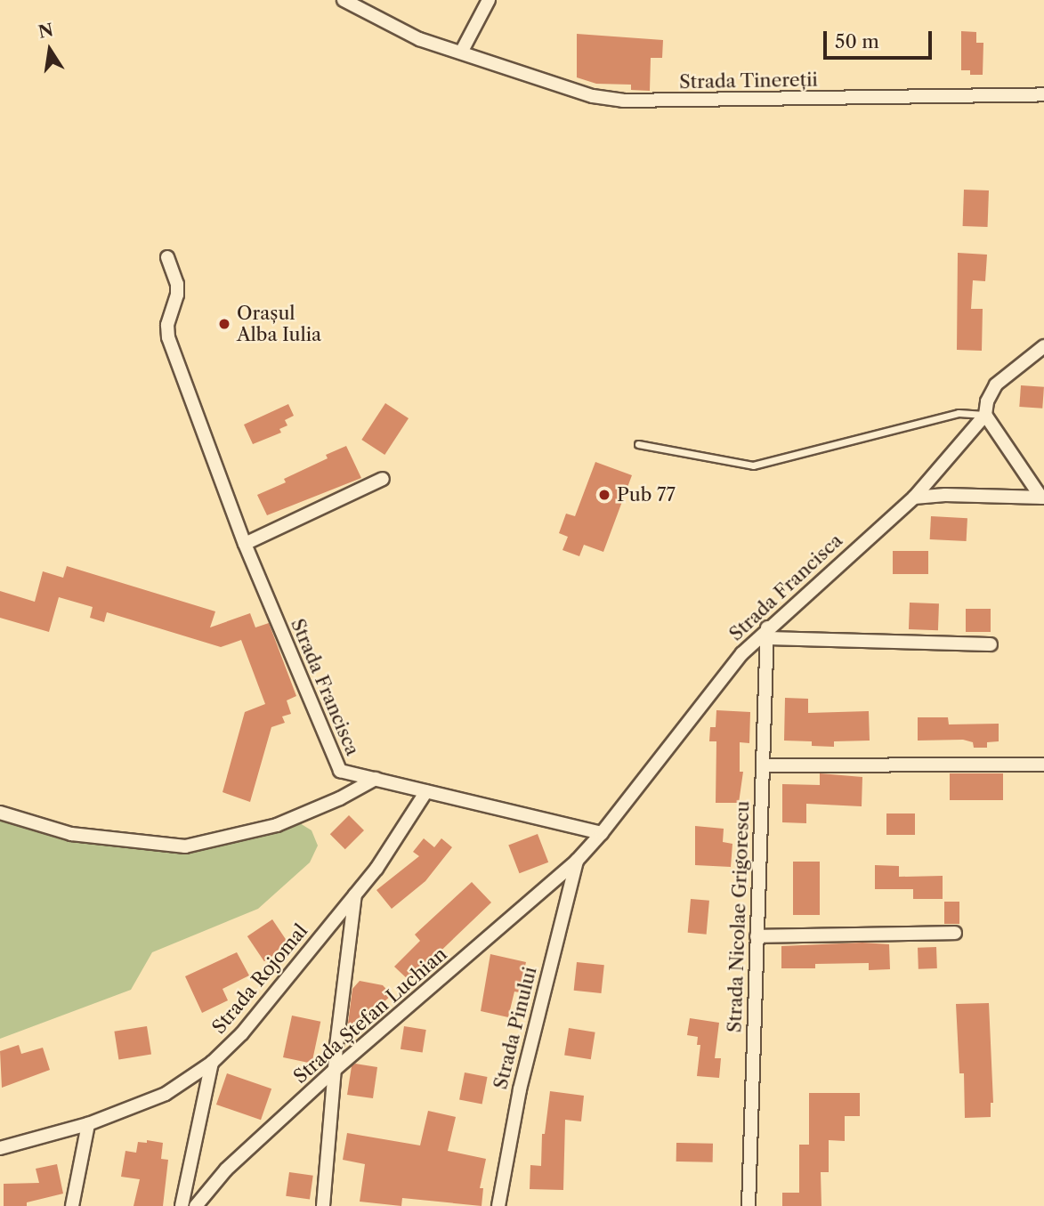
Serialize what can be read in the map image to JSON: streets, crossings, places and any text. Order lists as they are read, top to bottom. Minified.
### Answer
{"streets":{"street":["Strada Tinereții","Strada Francisca","Strada Nicolae Grigorescu","Strada Rojomal","Strada Ștefan Luchian","Strada Pinului"]},"crossings":[["Strada Francisca","Strada Nicolae Grigorescu"],["Strada Francisca","Strada Rojomal"],["Strada Francisca","Strada Ștefan Luchian"],["Strada Francisca","Strada Pinului"],["Strada Ștefan Luchian","Strada Pinului"]],"places":["Orașul Alba Iulia","Pub 77"],"scale_bar":"50 m","north":"top"}
